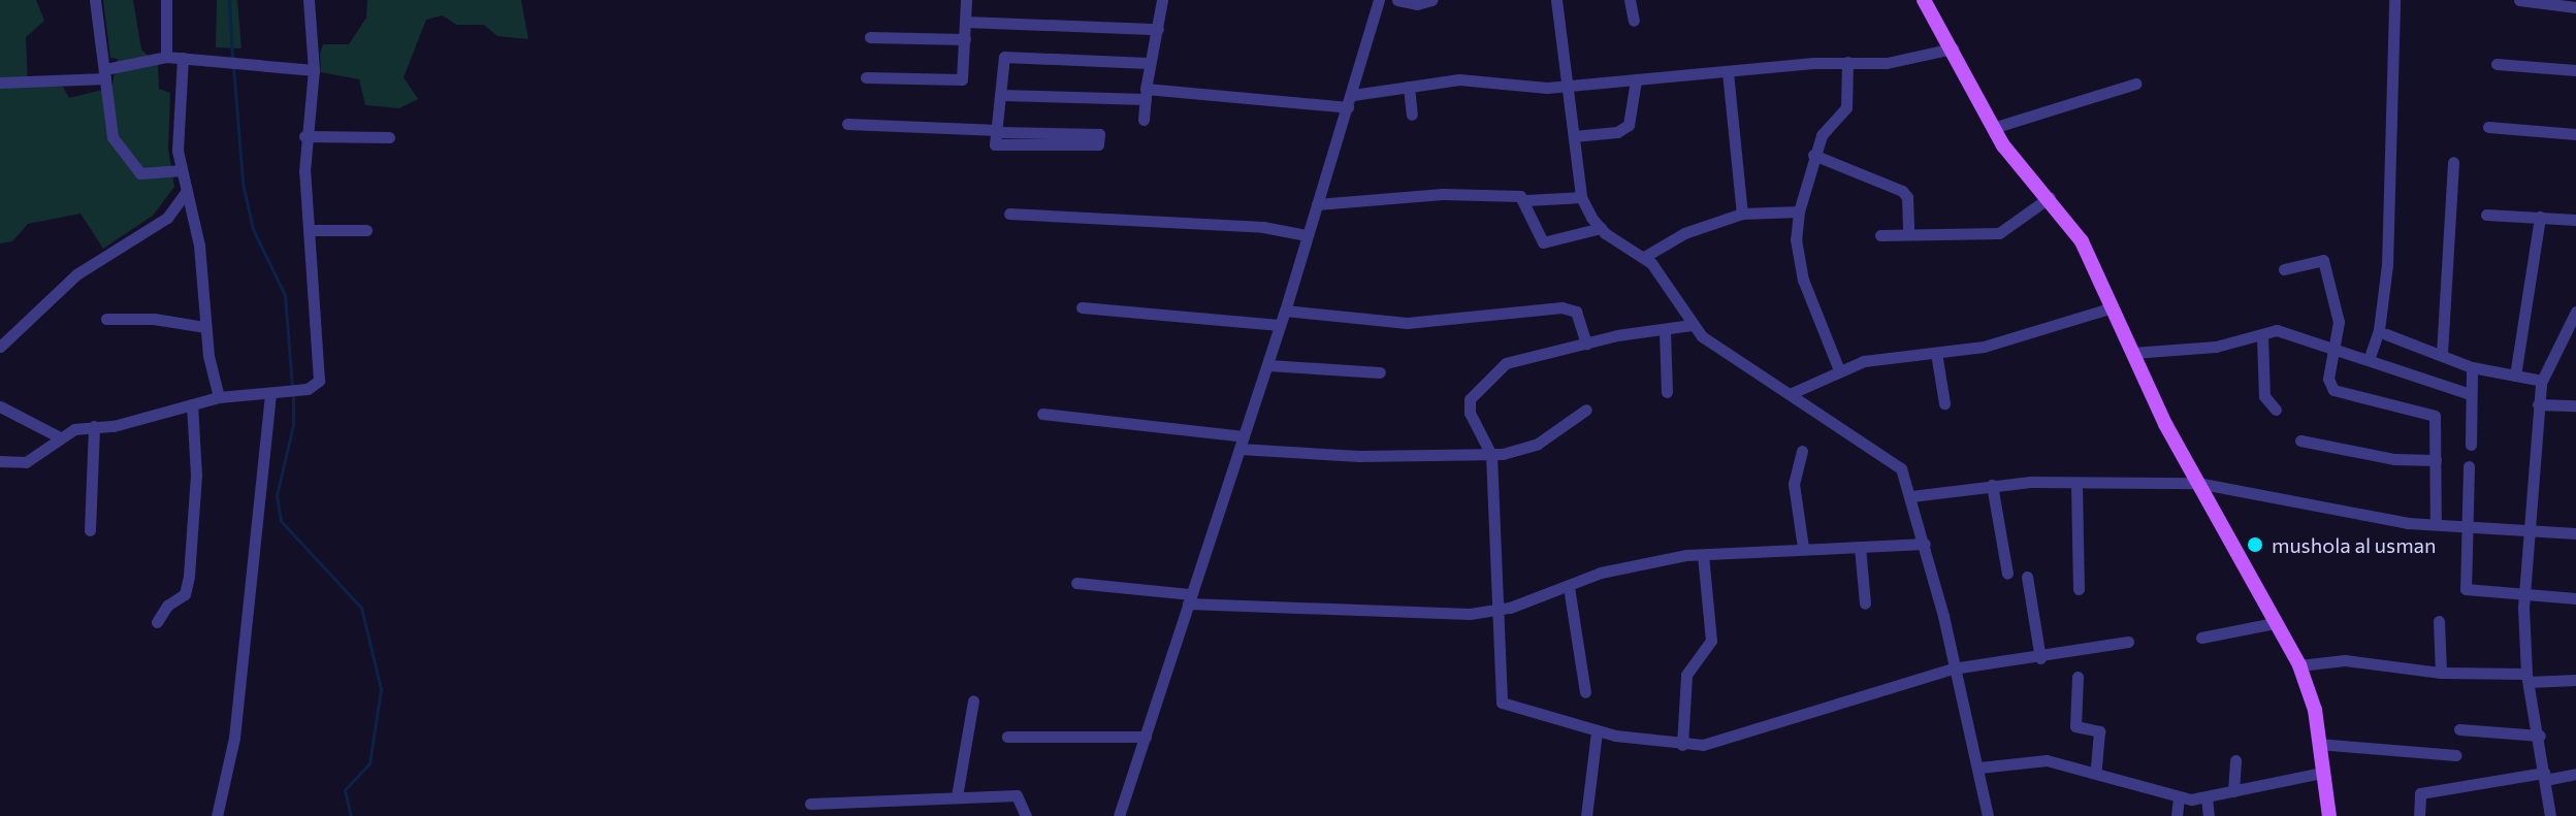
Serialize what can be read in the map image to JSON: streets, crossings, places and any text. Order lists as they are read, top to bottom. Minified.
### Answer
{"places":["mushola al usman"]}
